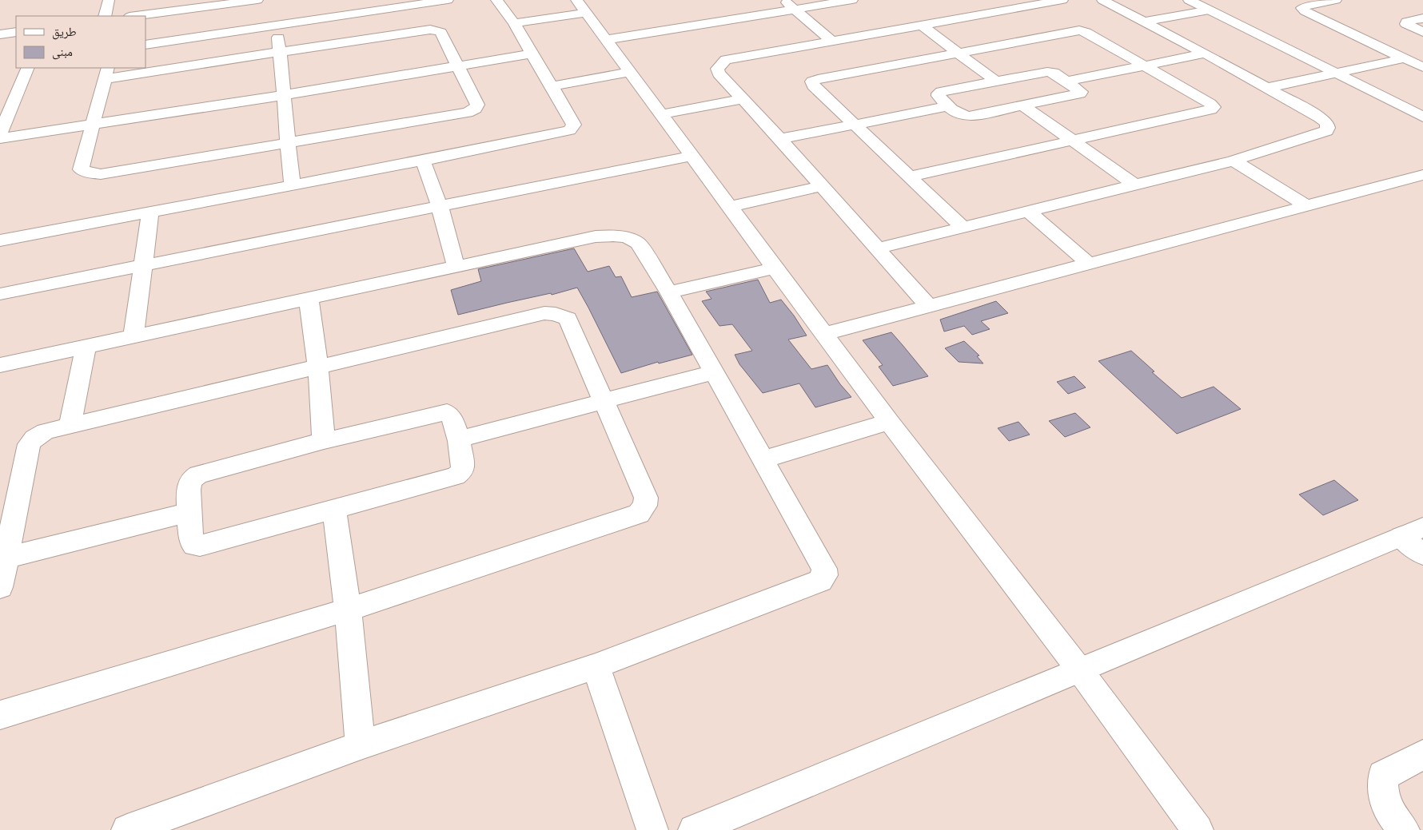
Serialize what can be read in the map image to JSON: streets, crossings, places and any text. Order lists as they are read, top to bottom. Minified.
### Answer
{"legend":["طريق","مبنى"]}
